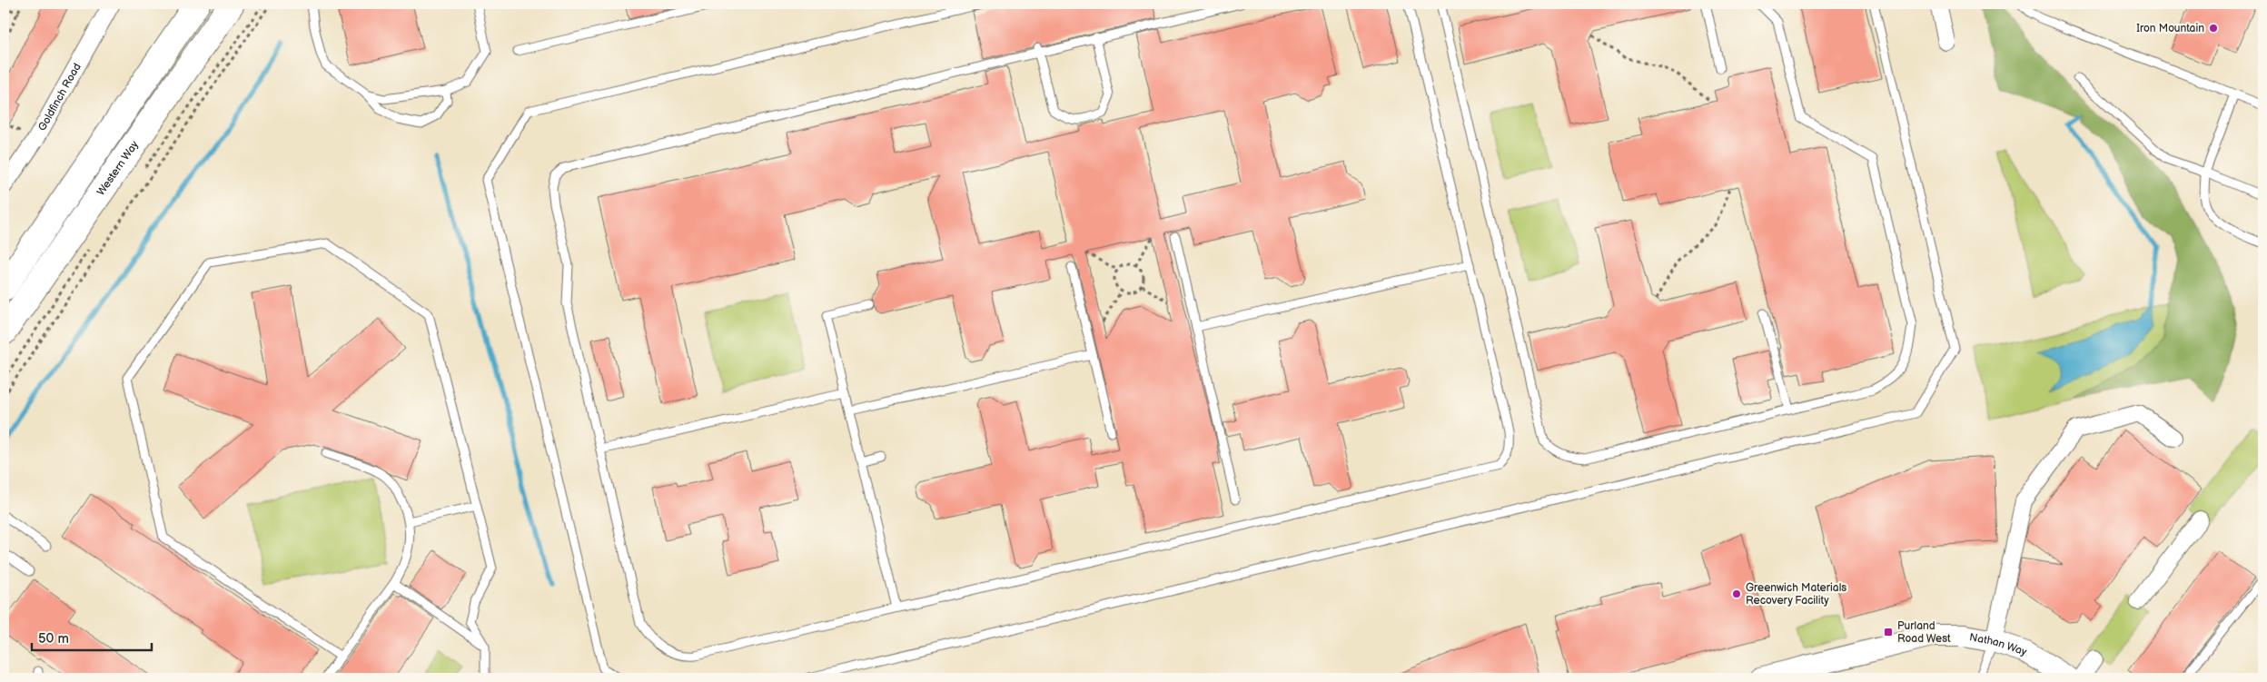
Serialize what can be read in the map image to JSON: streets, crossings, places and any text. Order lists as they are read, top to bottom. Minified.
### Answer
{"streets":{"main road":["Western Way"],"street":["Goldfinch Road","Nathan Way"]},"places":{"other":["Iron Mountain","Greenwich Materials Recovery Facility"],"transit":["Purland Road West"]},"scale_bar":"50 m"}
